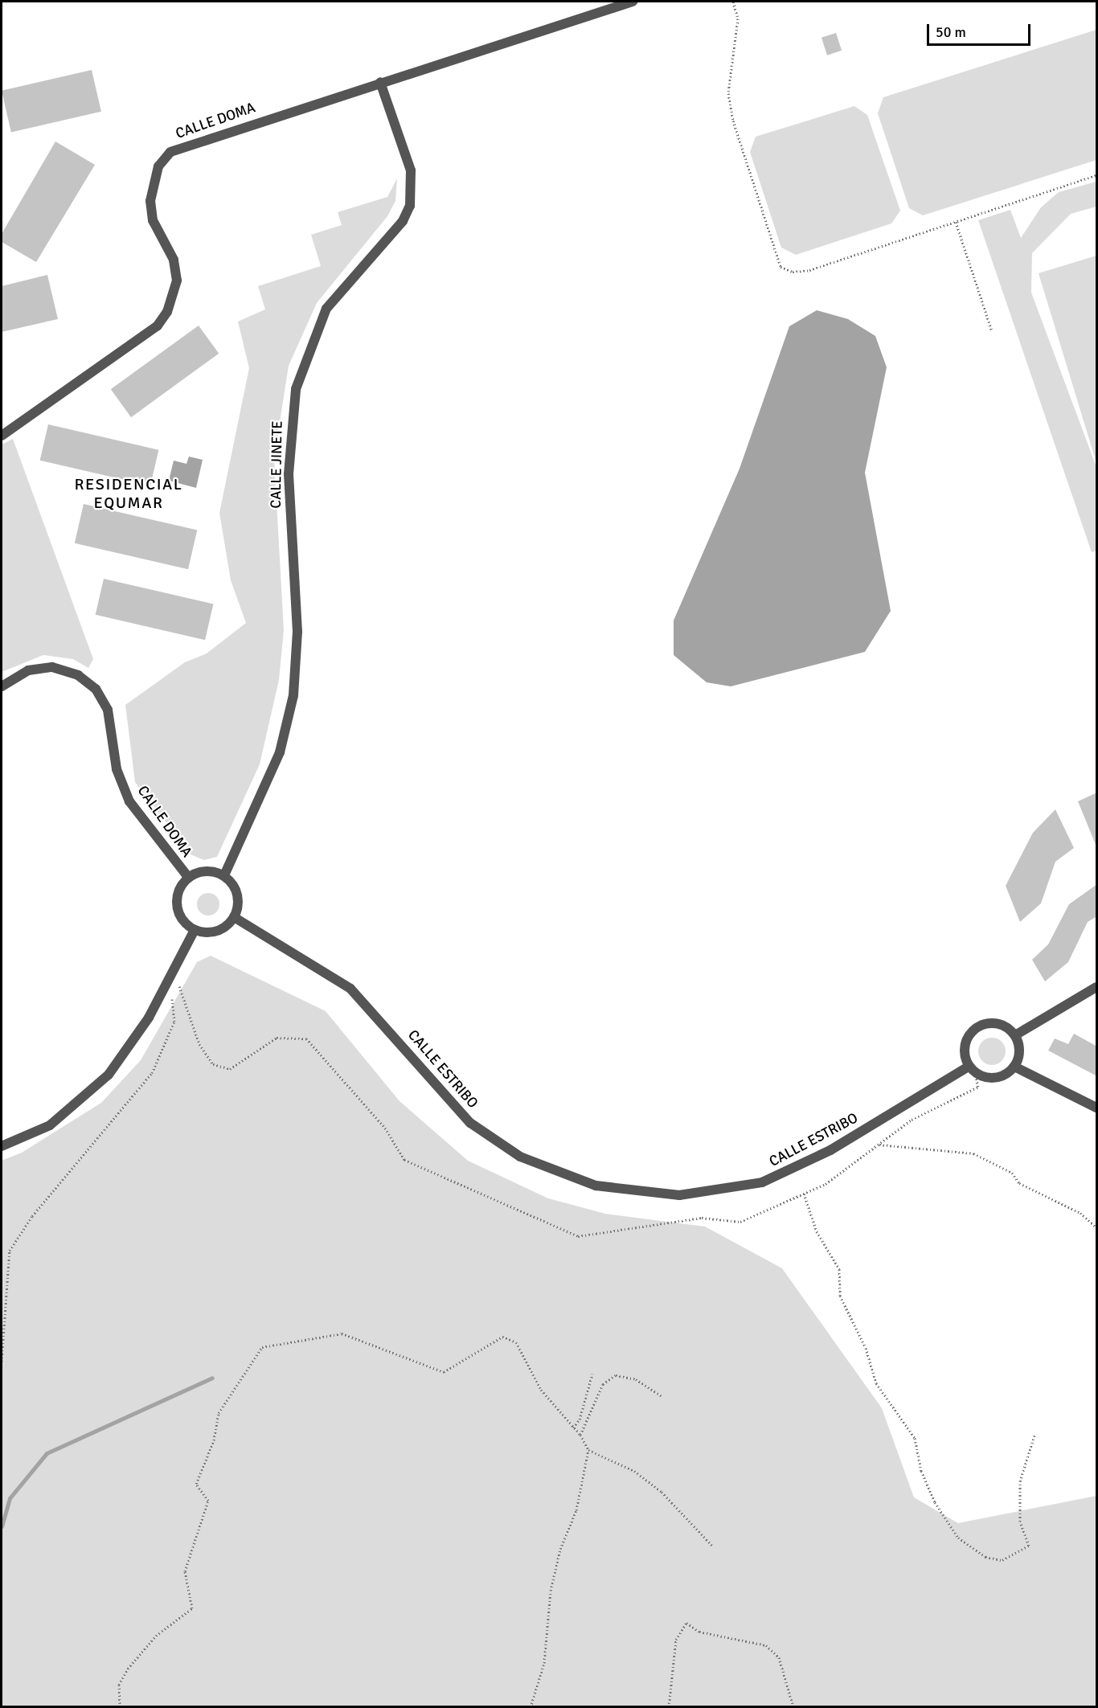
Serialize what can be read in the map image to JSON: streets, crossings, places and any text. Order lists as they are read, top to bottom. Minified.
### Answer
{"streets":{"street":["CALLE DOMA","CALLE JINETE","CALLE ESTRIBO"]},"crossings":[["CALLE DOMA","CALLE JINETE"],["CALLE DOMA","CALLE ESTRIBO"],["CALLE JINETE","CALLE ESTRIBO"]],"districts":["RESIDENCIAL EQUMAR"],"scale_bar":"50 m"}
